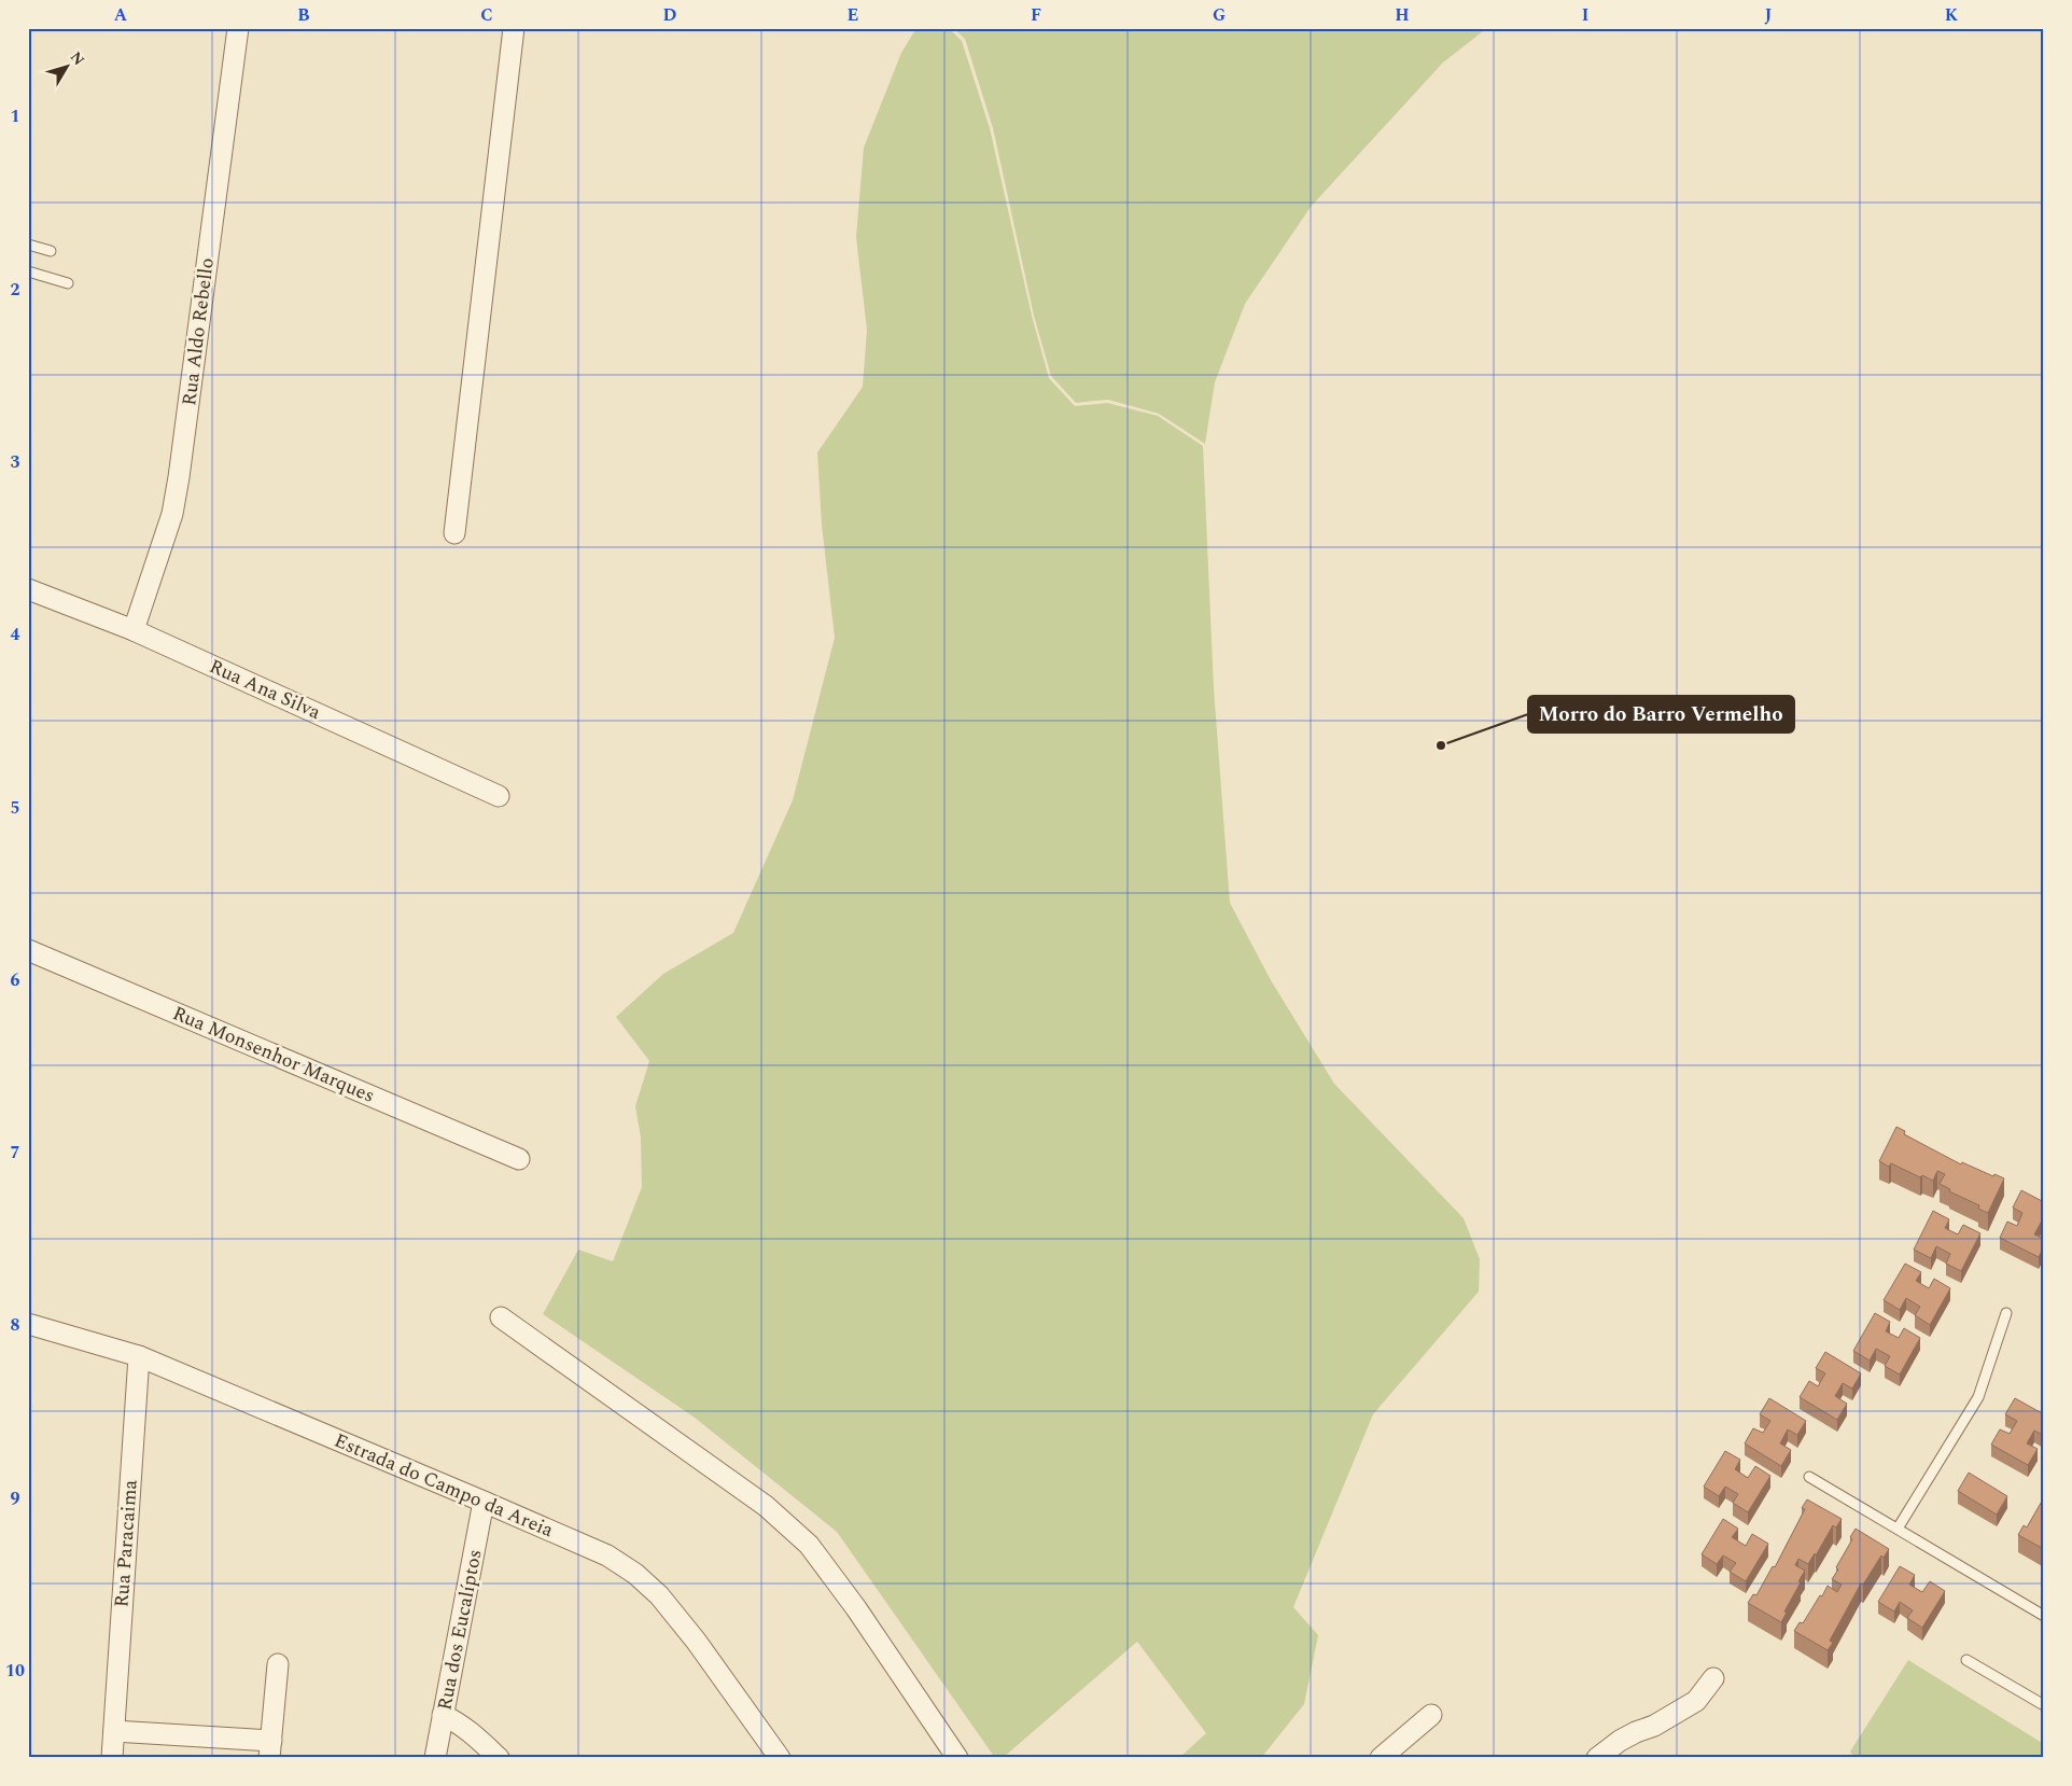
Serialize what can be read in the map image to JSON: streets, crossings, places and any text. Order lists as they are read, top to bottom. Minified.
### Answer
{"streets":{"street":["Rua Aldo Rebello","Rua Ana Silva","Rua Monsenhor Marques","Estrada do Campo da Areia","Rua Paracaima","Rua dos Eucalíptos"]},"crossings":[["Rua Aldo Rebello","Rua Ana Silva"],["Estrada do Campo da Areia","Rua Paracaima"],["Estrada do Campo da Areia","Rua dos Eucalíptos"]],"places":["Morro do Barro Vermelho"],"north":"top right","grid":{"columns":["A","B","C","D","E","F","G","H","I","J","K"],"rows":["1","2","3","4","5","6","7","8","9","10"]}}
